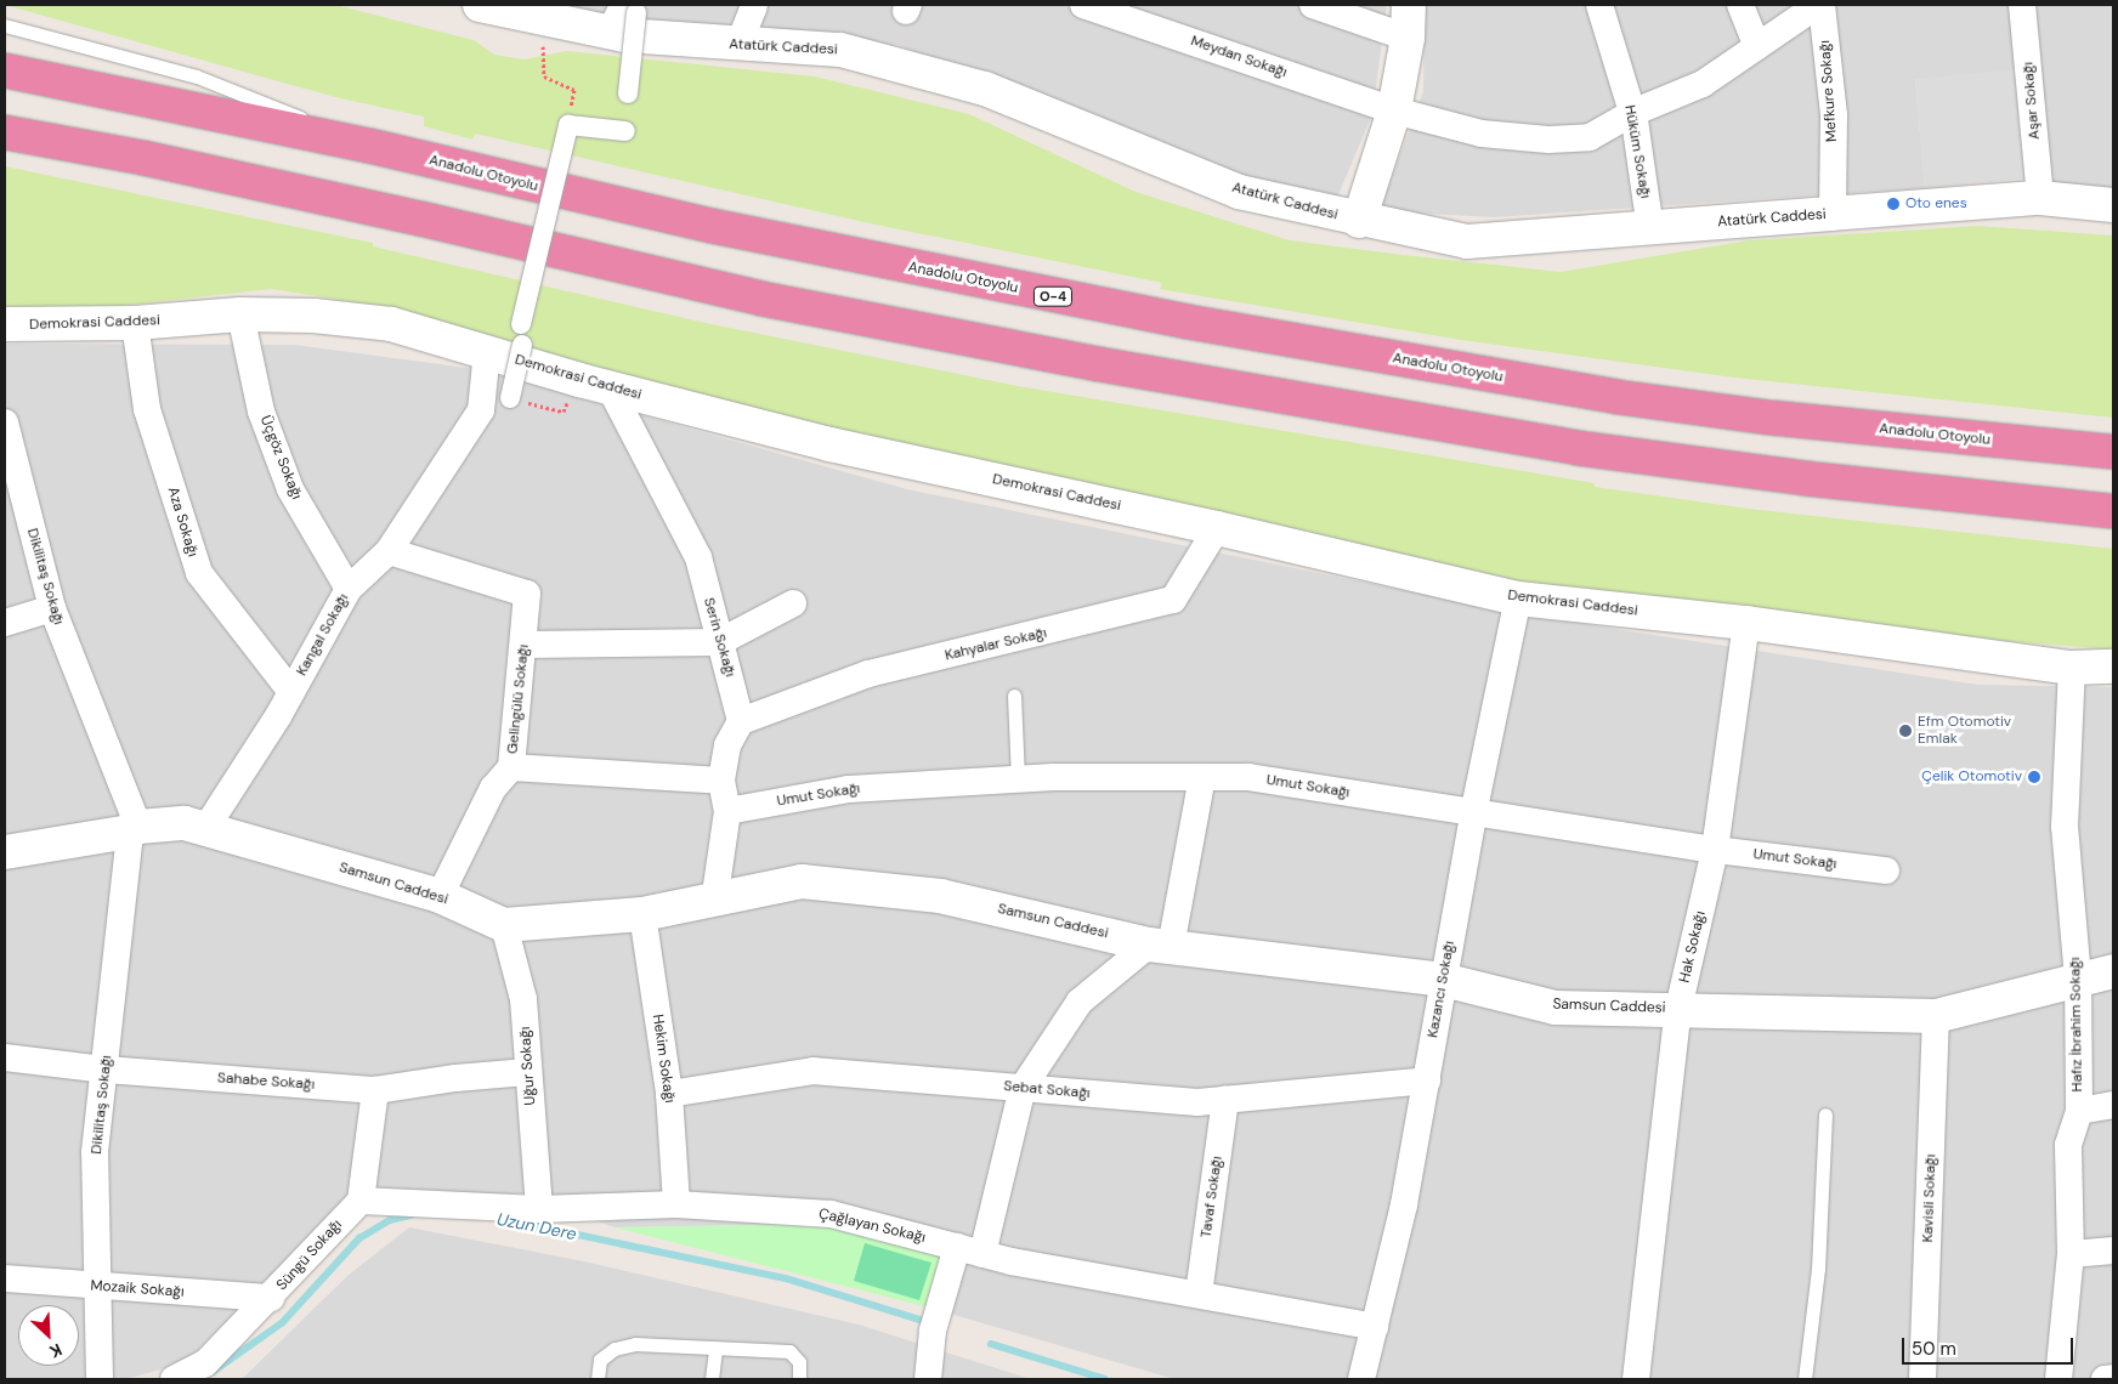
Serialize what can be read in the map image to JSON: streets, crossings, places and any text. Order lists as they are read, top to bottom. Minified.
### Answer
{"streets":{"highway":["Anadolu Otoyolu","O-4"],"street":["Atatürk Caddesi","Meydan Sokağı","Mefkure Sokağı","Aşar Sokağı","Hüküm Sokağı","Demokrasi Caddesi","Üçgöz Sokağı","Aza Sokağı","Dikilitaş Sokağı","Kangal Sokağı","Serin Sokağı","Kahyalar Sokağı","Gelingülü Sokağı","Umut Sokağı","Samsun Caddesi","Hak Sokağı","Kazancı Sokağı","Hafız İbrahim Sokağı","Hekim Sokağı","Uğur Sokağı","Sahabe Sokağı","Sebat Sokağı","Tavaf Sokağı","Kavisli Sokağı","Çağlayan Sokağı","Süngü Sokağı","Mozaik Sokağı"]},"crossings":[["Atatürk Caddesi","Mefkure Sokağı"],["Atatürk Caddesi","Aşar Sokağı"],["Atatürk Caddesi","Hüküm Sokağı"],["Meydan Sokağı","Mefkure Sokağı"],["Meydan Sokağı","Hüküm Sokağı"],["Demokrasi Caddesi","Üçgöz Sokağı"],["Demokrasi Caddesi","Aza Sokağı"],["Demokrasi Caddesi","Kangal Sokağı"],["Demokrasi Caddesi","Serin Sokağı"],["Demokrasi Caddesi","Kahyalar Sokağı"],["Demokrasi Caddesi","Hak Sokağı"],["Demokrasi Caddesi","Kazancı Sokağı"],["Demokrasi Caddesi","Hafız İbrahim Sokağı"],["Üçgöz Sokağı","Kangal Sokağı"],["Aza Sokağı","Kangal Sokağı"],["Dikilitaş Sokağı","Samsun Caddesi"],["Dikilitaş Sokağı","Sahabe Sokağı"],["Dikilitaş Sokağı","Mozaik Sokağı"],["Kangal Sokağı","Gelingülü Sokağı"],["Kangal Sokağı","Samsun Caddesi"],["Serin Sokağı","Kahyalar Sokağı"],["Gelingülü Sokağı","Samsun Caddesi"],["Umut Sokağı","Hak Sokağı"],["Umut Sokağı","Kazancı Sokağı"],["Samsun Caddesi","Hak Sokağı"],["Samsun Caddesi","Kazancı Sokağı"],["Samsun Caddesi","Hafız İbrahim Sokağı"],["Samsun Caddesi","Hekim Sokağı"],["Samsun Caddesi","Uğur Sokağı"],["Samsun Caddesi","Kavisli Sokağı"],["Kazancı Sokağı","Sebat Sokağı"],["Kazancı Sokağı","Çağlayan Sokağı"],["Hekim Sokağı","Sebat Sokağı"],["Hekim Sokağı","Çağlayan Sokağı"],["Uğur Sokağı","Sahabe Sokağı"],["Uğur Sokağı","Çağlayan Sokağı"],["Sebat Sokağı","Tavaf Sokağı"],["Tavaf Sokağı","Çağlayan Sokağı"],["Çağlayan Sokağı","Süngü Sokağı"],["Süngü Sokağı","Mozaik Sokağı"]],"water":["Uzun Dere"],"places":["Oto enes","Efm Otomotiv Emlak","Çelik Otomotiv"],"scale_bar":"50 m","north":"bottom right"}
